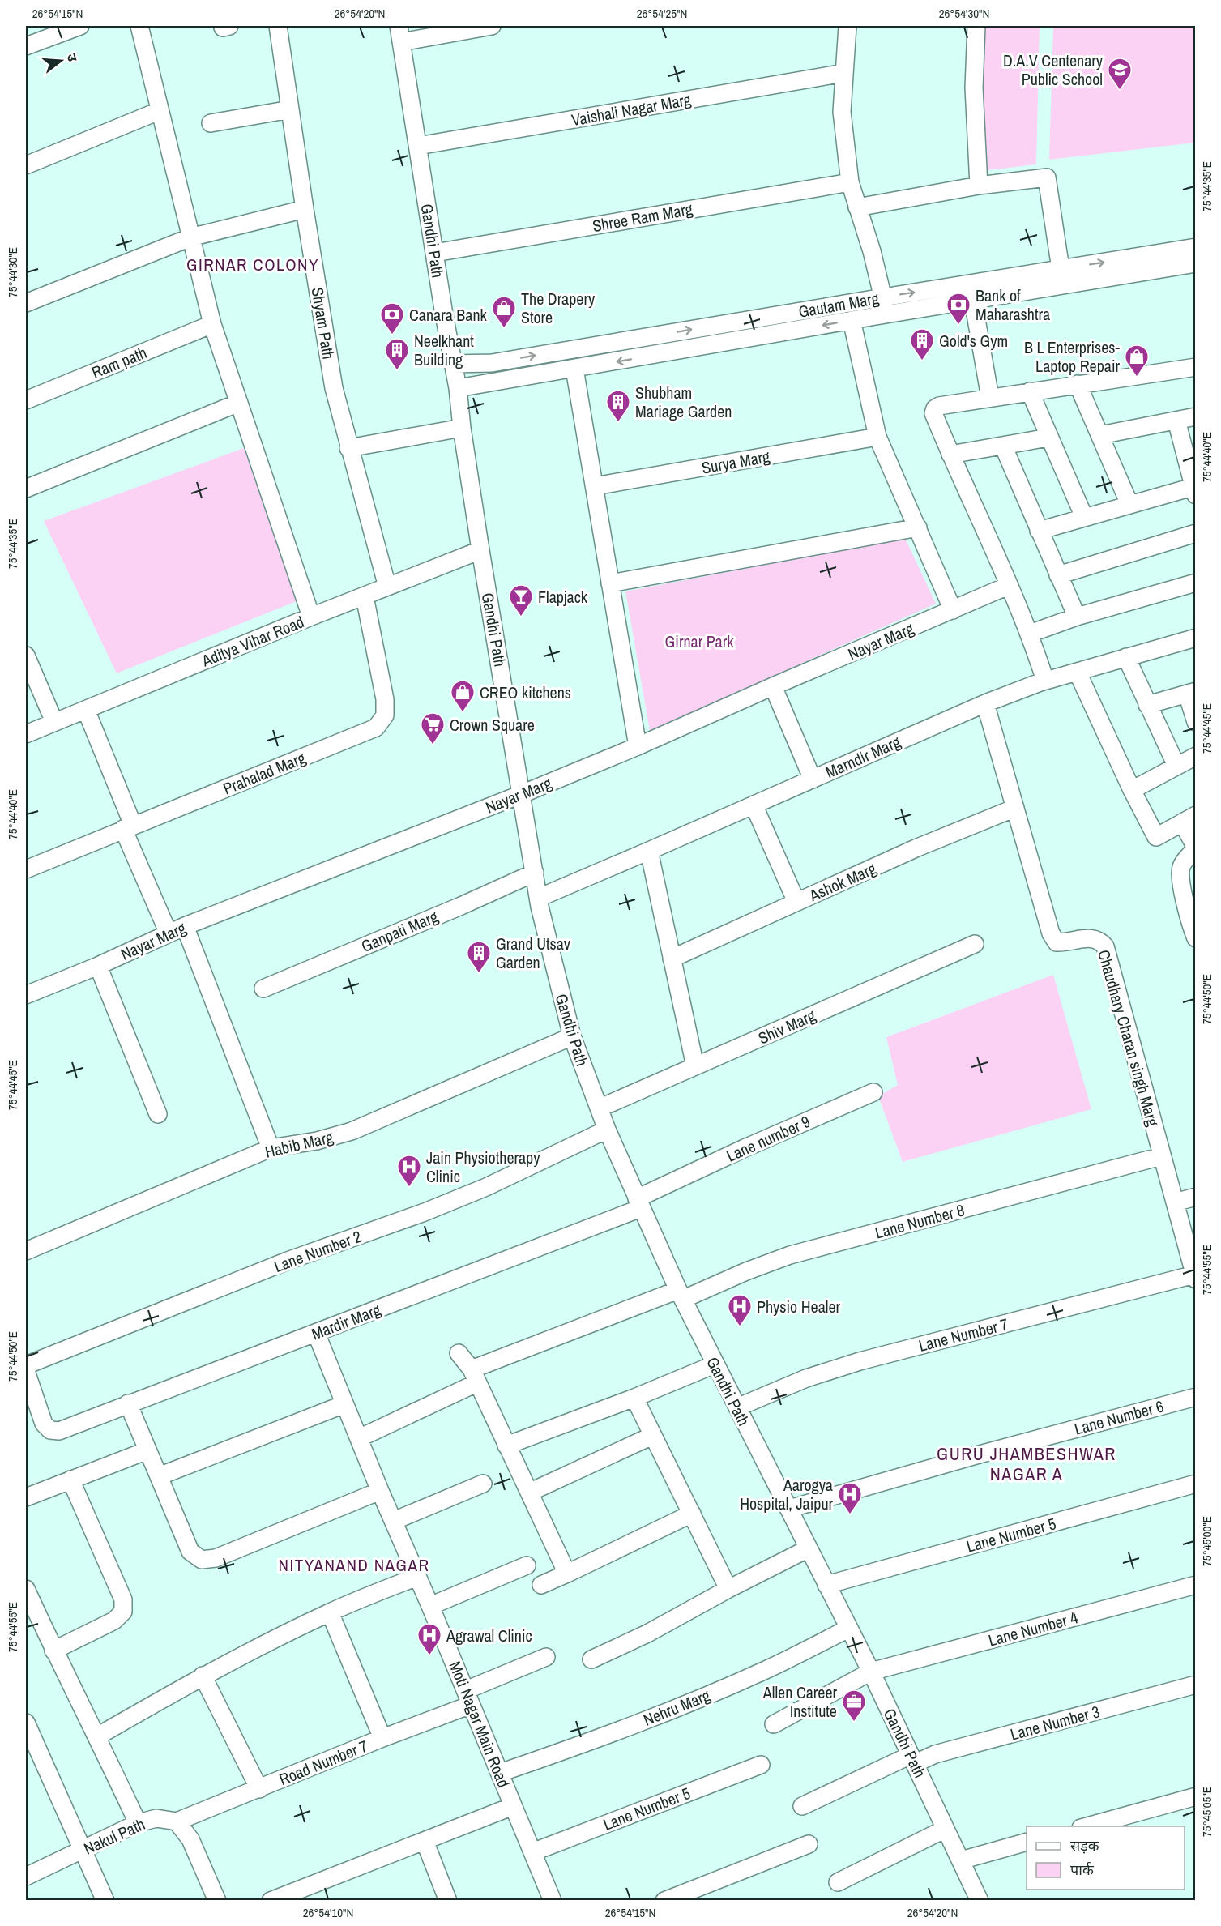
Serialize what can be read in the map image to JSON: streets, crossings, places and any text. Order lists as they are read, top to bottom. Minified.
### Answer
{"streets":{"street":["Vaishali Nagar Marg","Shree Ram Marg","Gandhi Path","Gautam Marg","Shyam Path","Ram path","Surya Marg","Aditya Vihar Road","Nayar Marg","Marndir Marg","Prahalad Marg","Ashok Marg","Ganpati Marg","Shiv Marg","Chaudhary Charan singh Marg","Lane number 9","Habib Marg","Lane Number 8","Lane Number 2","Mardir Marg","Lane Number 7","Lane Number 6","Lane Number 5","Lane Number 4","Nehru Marg","Lane Number 3","Moti Nagar Main Road","Road Number 7","Nakul Path"]},"crossings":[["Vaishali Nagar Marg","Gandhi Path"],["Shree Ram Marg","Gandhi Path"],["Gandhi Path","Gautam Marg"],["Gandhi Path","Aditya Vihar Road"],["Gandhi Path","Nayar Marg"],["Gandhi Path","Marndir Marg"],["Gandhi Path","Ganpati Marg"],["Gandhi Path","Shiv Marg"],["Gandhi Path","Lane number 9"],["Gandhi Path","Habib Marg"],["Gandhi Path","Lane Number 8"],["Gandhi Path","Lane Number 2"],["Gandhi Path","Mardir Marg"],["Gandhi Path","Lane Number 7"],["Gandhi Path","Lane Number 6"],["Gandhi Path","Lane Number 5"],["Gandhi Path","Lane Number 4"],["Gandhi Path","Nehru Marg"],["Gandhi Path","Lane Number 3"],["Shyam Path","Aditya Vihar Road"],["Aditya Vihar Road","Prahalad Marg"],["Marndir Marg","Chaudhary Charan singh Marg"],["Ashok Marg","Chaudhary Charan singh Marg"],["Chaudhary Charan singh Marg","Lane Number 8"],["Chaudhary Charan singh Marg","Lane Number 7"],["Lane number 9","Mardir Marg"],["Lane Number 8","Moti Nagar Main Road"],["Mardir Marg","Moti Nagar Main Road"],["Lane Number 5","Moti Nagar Main Road"],["Nehru Marg","Moti Nagar Main Road"],["Moti Nagar Main Road","Road Number 7"],["Road Number 7","Nakul Path"]],"districts":["GIRNAR COLONY","GURU JHAMBESHWAR NAGAR A","NITYANAND NAGAR"],"parks":["Girnar Park"],"places":{"school or university":["D.A.V Centenary Public School"],"bank":["Bank of Maharashtra","Canara Bank"],"shop":["The Drapery Store","B L Enterprises- Laptop Repair","CREO kitchens"],"building":["Gold's Gym","Neelkhant Building","Shubham Mariage Garden","Grand Utsav Garden"],"bar":["Flapjack"],"supermarket":["Crown Square"],"hospital":["Jain Physiotherapy Clinic","Physio Healer","Aarogya Hospital, Jaipur","Agrawal Clinic"],"office":["Allen Career Institute"]},"legend":["सड़क","पार्क"],"north":"right","coordinates":["26°54'15\"N","26°54'20\"N","26°54'25\"N","26°54'30\"N","75°44'35\"E","75°44'30\"E","75°44'40\"E","75°44'45\"E","75°44'50\"E","75°44'55\"E","75°45'00\"E","75°45'05\"E","26°54'10\"N"]}
